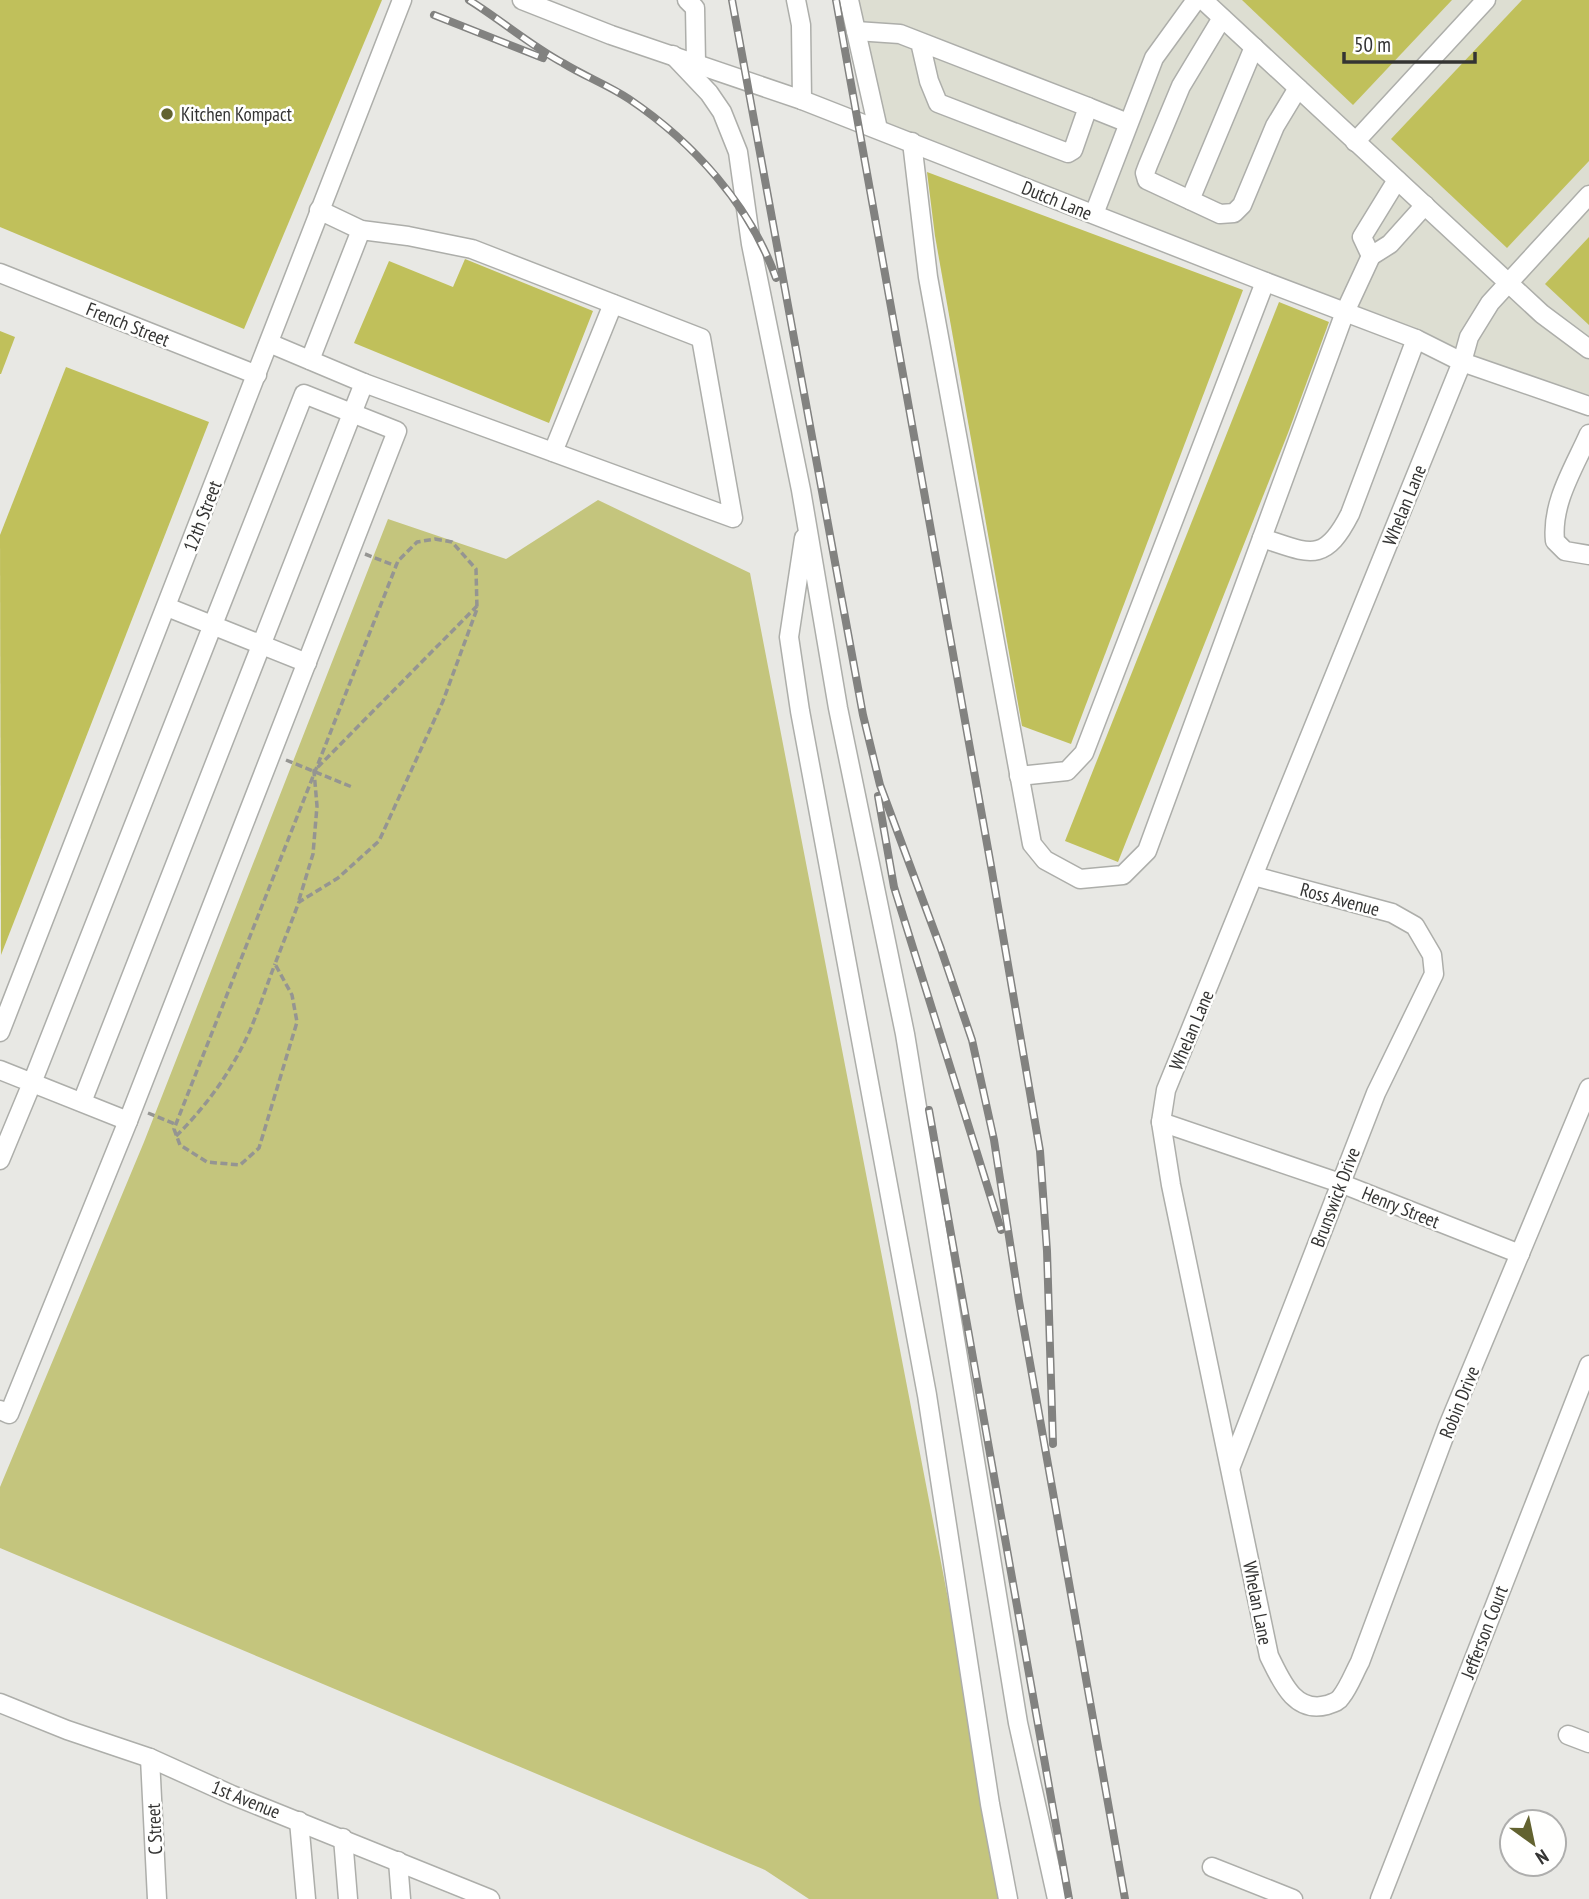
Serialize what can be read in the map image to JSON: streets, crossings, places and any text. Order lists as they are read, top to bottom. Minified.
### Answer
{"streets":{"street":["Dutch Lane","French Street","Whelan Lane","12th Street","Ross Avenue","Brunswick Drive","Henry Street","Robin Drive","Jefferson Court","1st Avenue","C Street"]},"crossings":[["Dutch Lane","Whelan Lane"],["French Street","12th Street"],["Whelan Lane","Ross Avenue"],["Whelan Lane","Brunswick Drive"],["Whelan Lane","Henry Street"],["Whelan Lane","Robin Drive"],["Ross Avenue","Brunswick Drive"],["Brunswick Drive","Henry Street"],["Henry Street","Robin Drive"],["1st Avenue","C Street"]],"places":["Kitchen Kompact"],"scale_bar":"50 m","north":"bottom right"}
